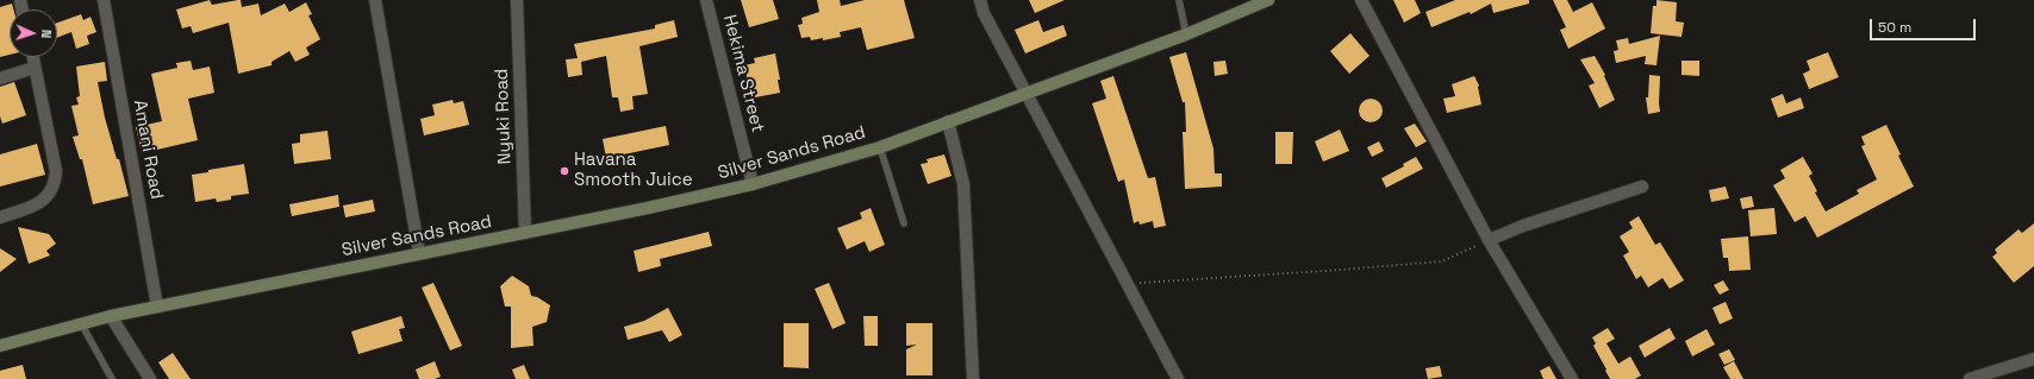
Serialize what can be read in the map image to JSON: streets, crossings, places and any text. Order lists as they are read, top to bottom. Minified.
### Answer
{"streets":{"street":["Hekima Street","Nyuki Road","Amani Road","Silver Sands Road"]},"crossings":[["Hekima Street","Silver Sands Road"],["Nyuki Road","Silver Sands Road"],["Amani Road","Silver Sands Road"]],"places":["Havana Smooth Juice"],"scale_bar":"50 m","north":"right"}
